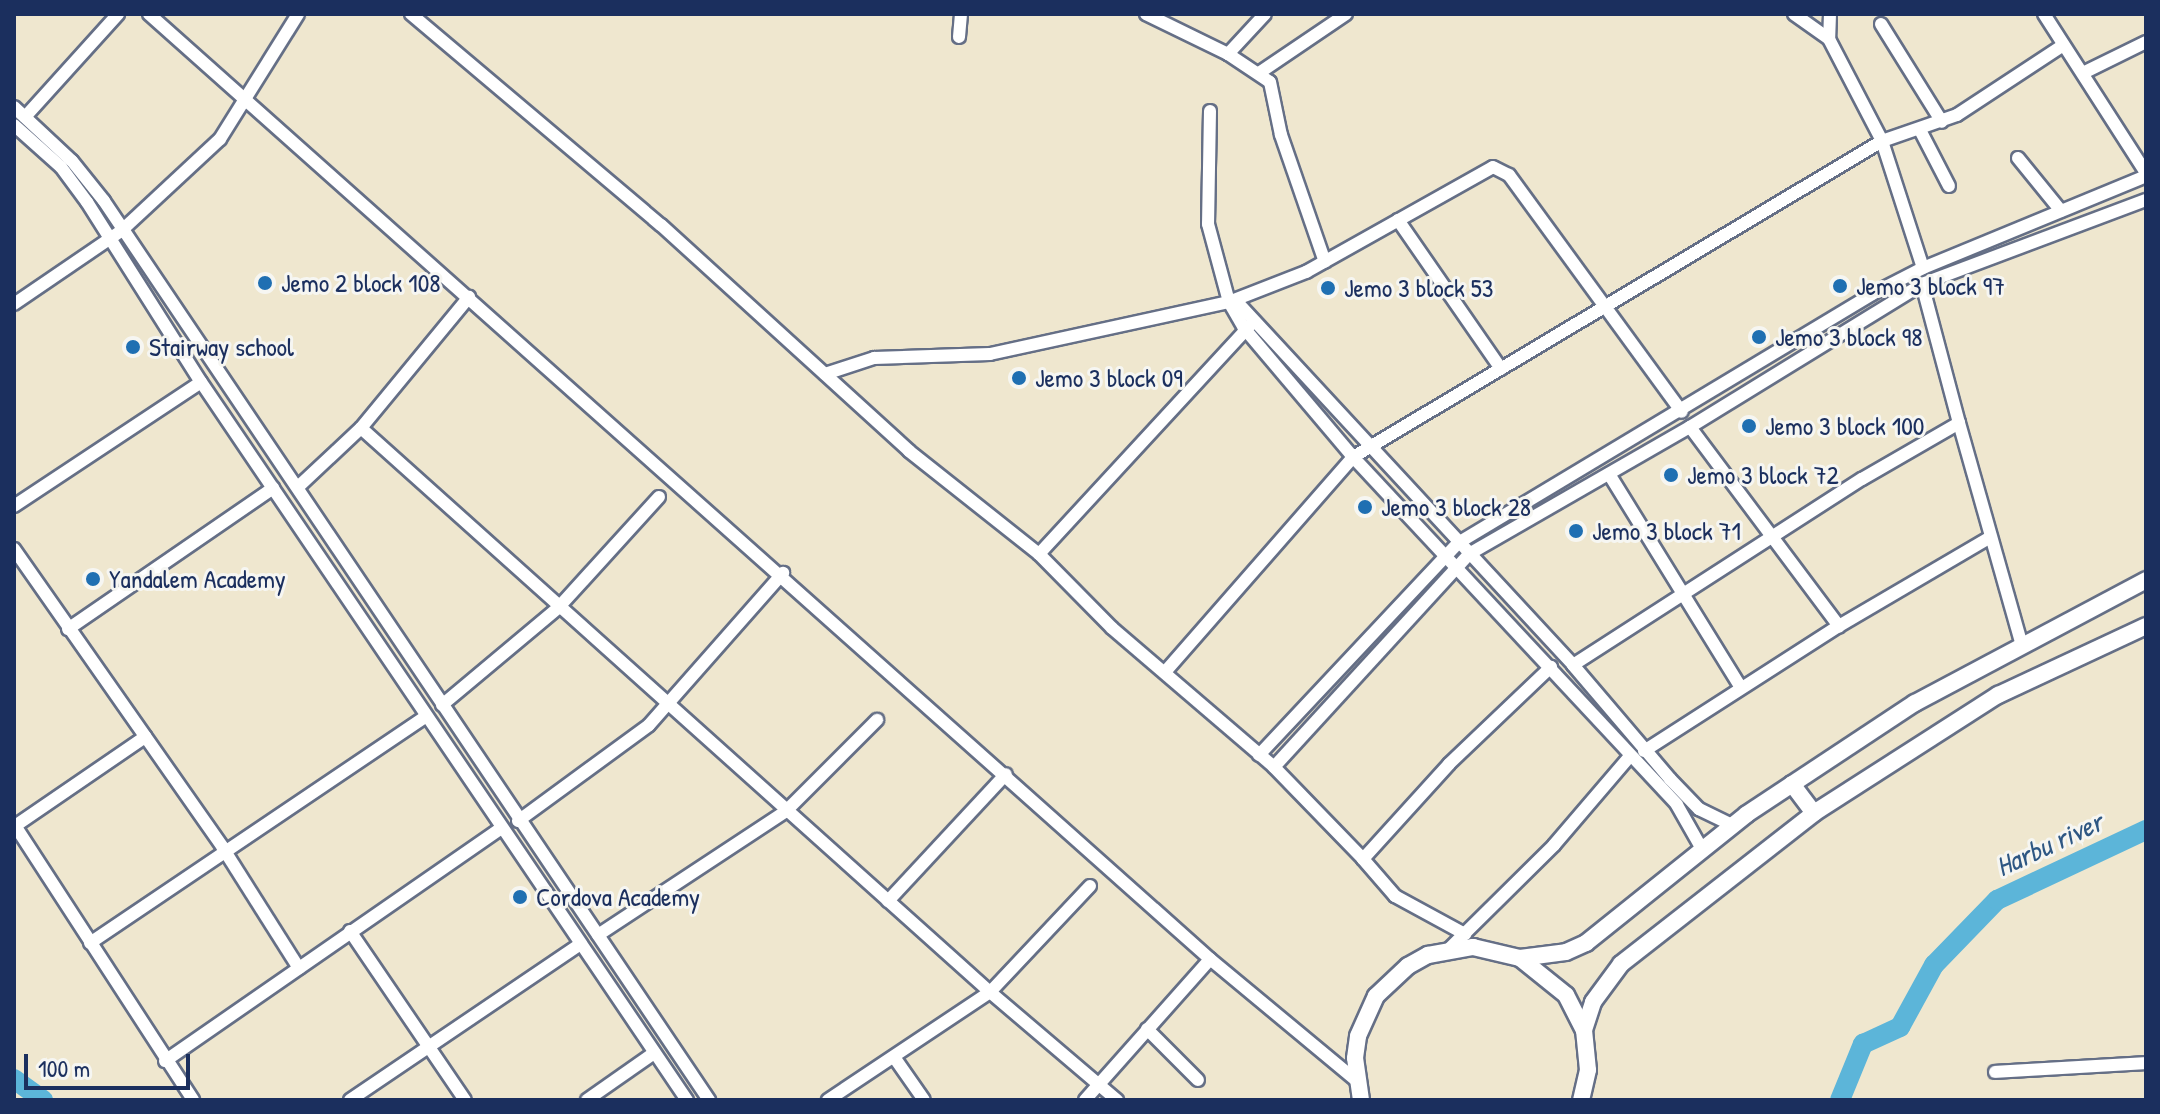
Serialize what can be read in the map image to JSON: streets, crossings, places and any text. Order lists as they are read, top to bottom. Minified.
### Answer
{"water":["Harbu river"],"places":["Jemo 2 block 108","Jemo 3 block 97","Jemo 3 block 53","Jemo 3 block 98","Stairway school","Jemo 3 block 09","Jemo 3 block 100","Jemo 3 block 72","Jemo 3 block 28","Jemo 3 block 71","Yandalem Academy","Cordova Academy"],"scale_bar":"100 m"}
